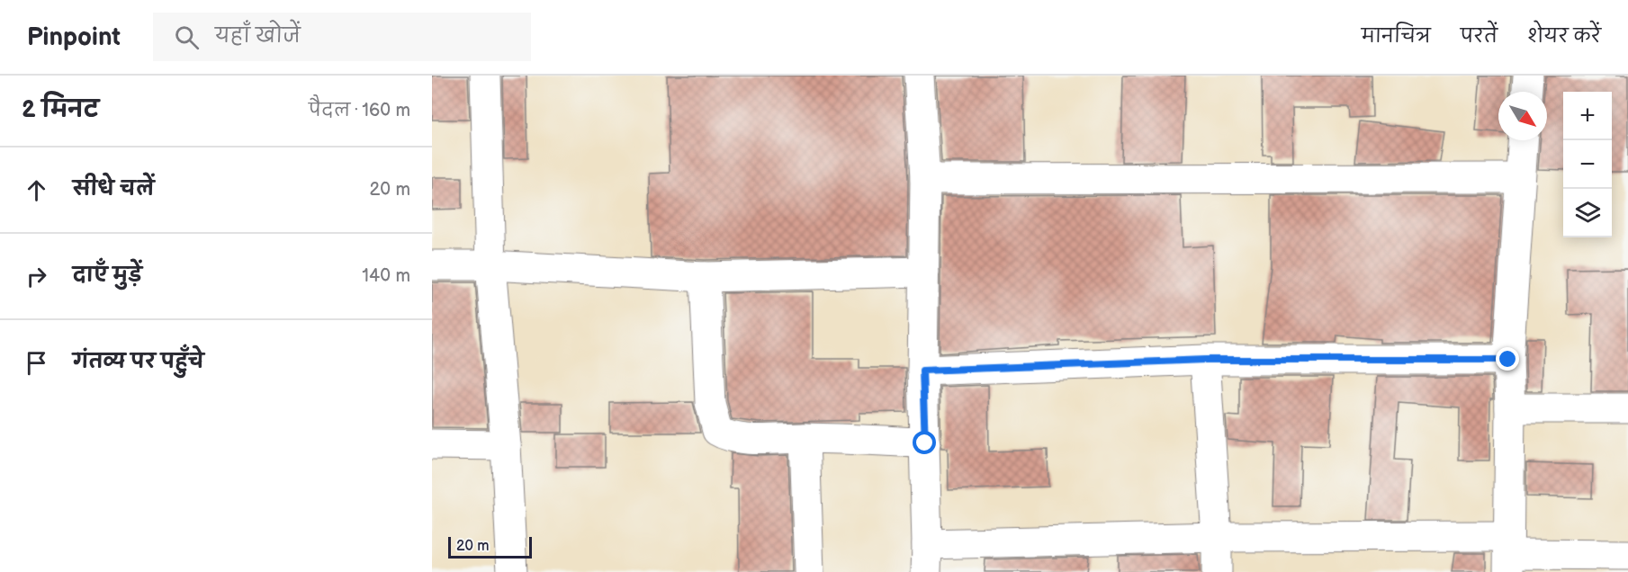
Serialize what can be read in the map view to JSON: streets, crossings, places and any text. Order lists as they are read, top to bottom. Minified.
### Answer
{"scale_bar":"20 m","north":"bottom right","page":{"header":"Pinpoint","search":"यहाँ खोजें","nav":["मानचित्र","परतें","शेयर करें"],"heading":["2 मिनट","पैदल · 160 m"],"map_buttons":["+","−"],"list":[["सीधे चलें","20 m"],["दाएँ मुड़ें","140 m"],"गंतव्य पर पहुँचे"],"scale":"20 m"}}
